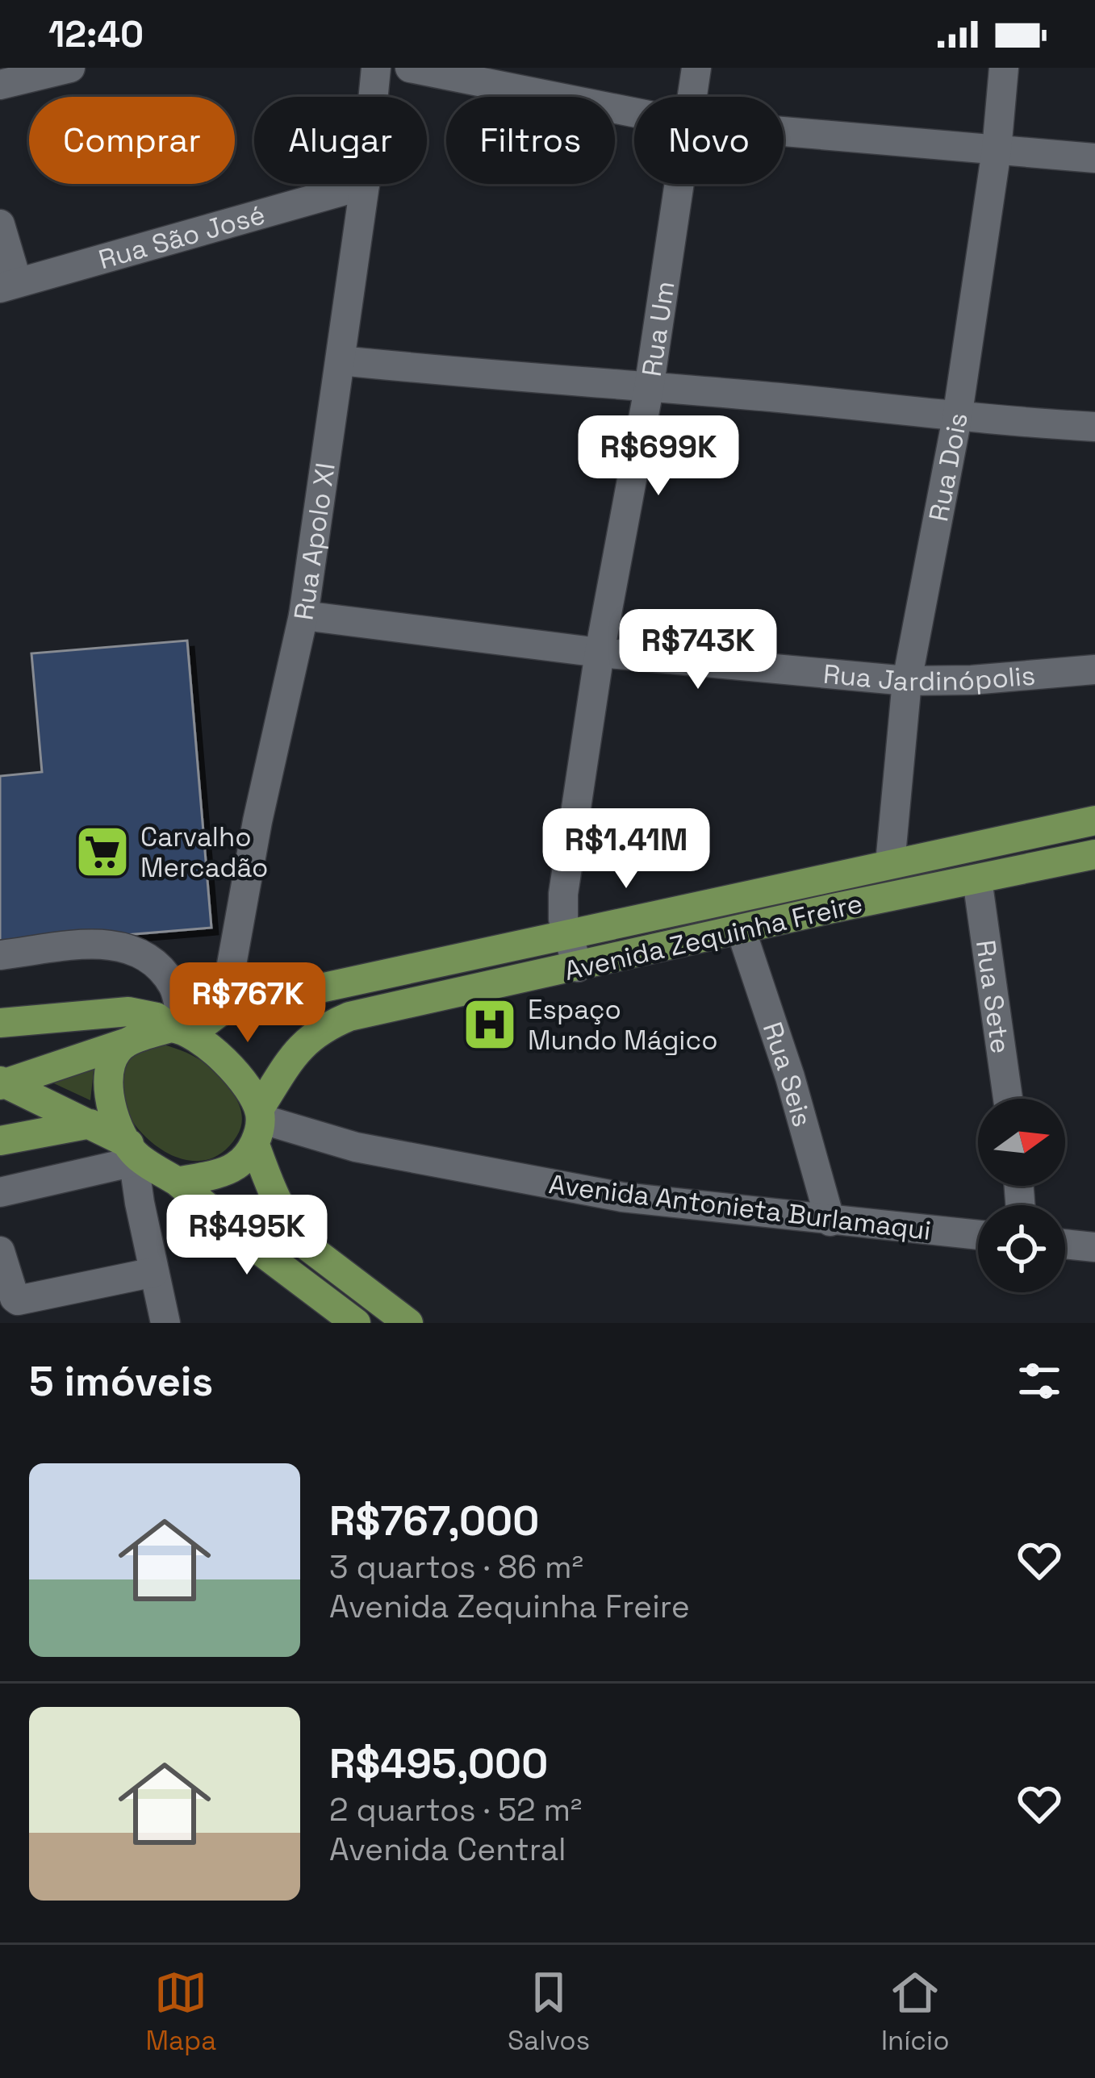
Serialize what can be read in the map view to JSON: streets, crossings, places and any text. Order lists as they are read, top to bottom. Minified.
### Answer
{"streets":{"main road":["Avenida Zequinha Freire"],"street":["Rua São José","Rua Um","Rua Dois","Rua Apolo XI","Rua Jardinópolis","Rua Sete","Rua Seis","Avenida Antonieta Burlamaqui"]},"crossings":[["Rua São José","Rua Apolo XI"],["Rua Um","Rua Jardinópolis"],["Rua Um","Avenida Zequinha Freire"],["Rua Dois","Rua Jardinópolis"],["Rua Dois","Avenida Zequinha Freire"],["Rua Apolo XI","Rua Jardinópolis"],["Rua Apolo XI","Avenida Zequinha Freire"],["Avenida Zequinha Freire","Rua Sete"],["Avenida Zequinha Freire","Rua Seis"],["Avenida Zequinha Freire","Avenida Antonieta Burlamaqui"],["Rua Seis","Avenida Antonieta Burlamaqui"]],"places":{"supermarket":["Carvalho Mercadão"],"hospital":["Espaço Mundo Mágico"]},"north":"right","page":{"status":"12:40","chip":["Comprar","Alugar","Filtros","Novo"],"price":["R$699K","R$743K","R$1.41M","R$767K","R$495K"],"heading":"5 imóveis","list":[{"name":"R$767,000","note":"3 quartos · 86 m² · Avenida Zequinha Freire"},{"name":"R$495,000","note":"2 quartos · 52 m² · Avenida Central"}],"tabs":["Mapa","Salvos","Início"]}}
